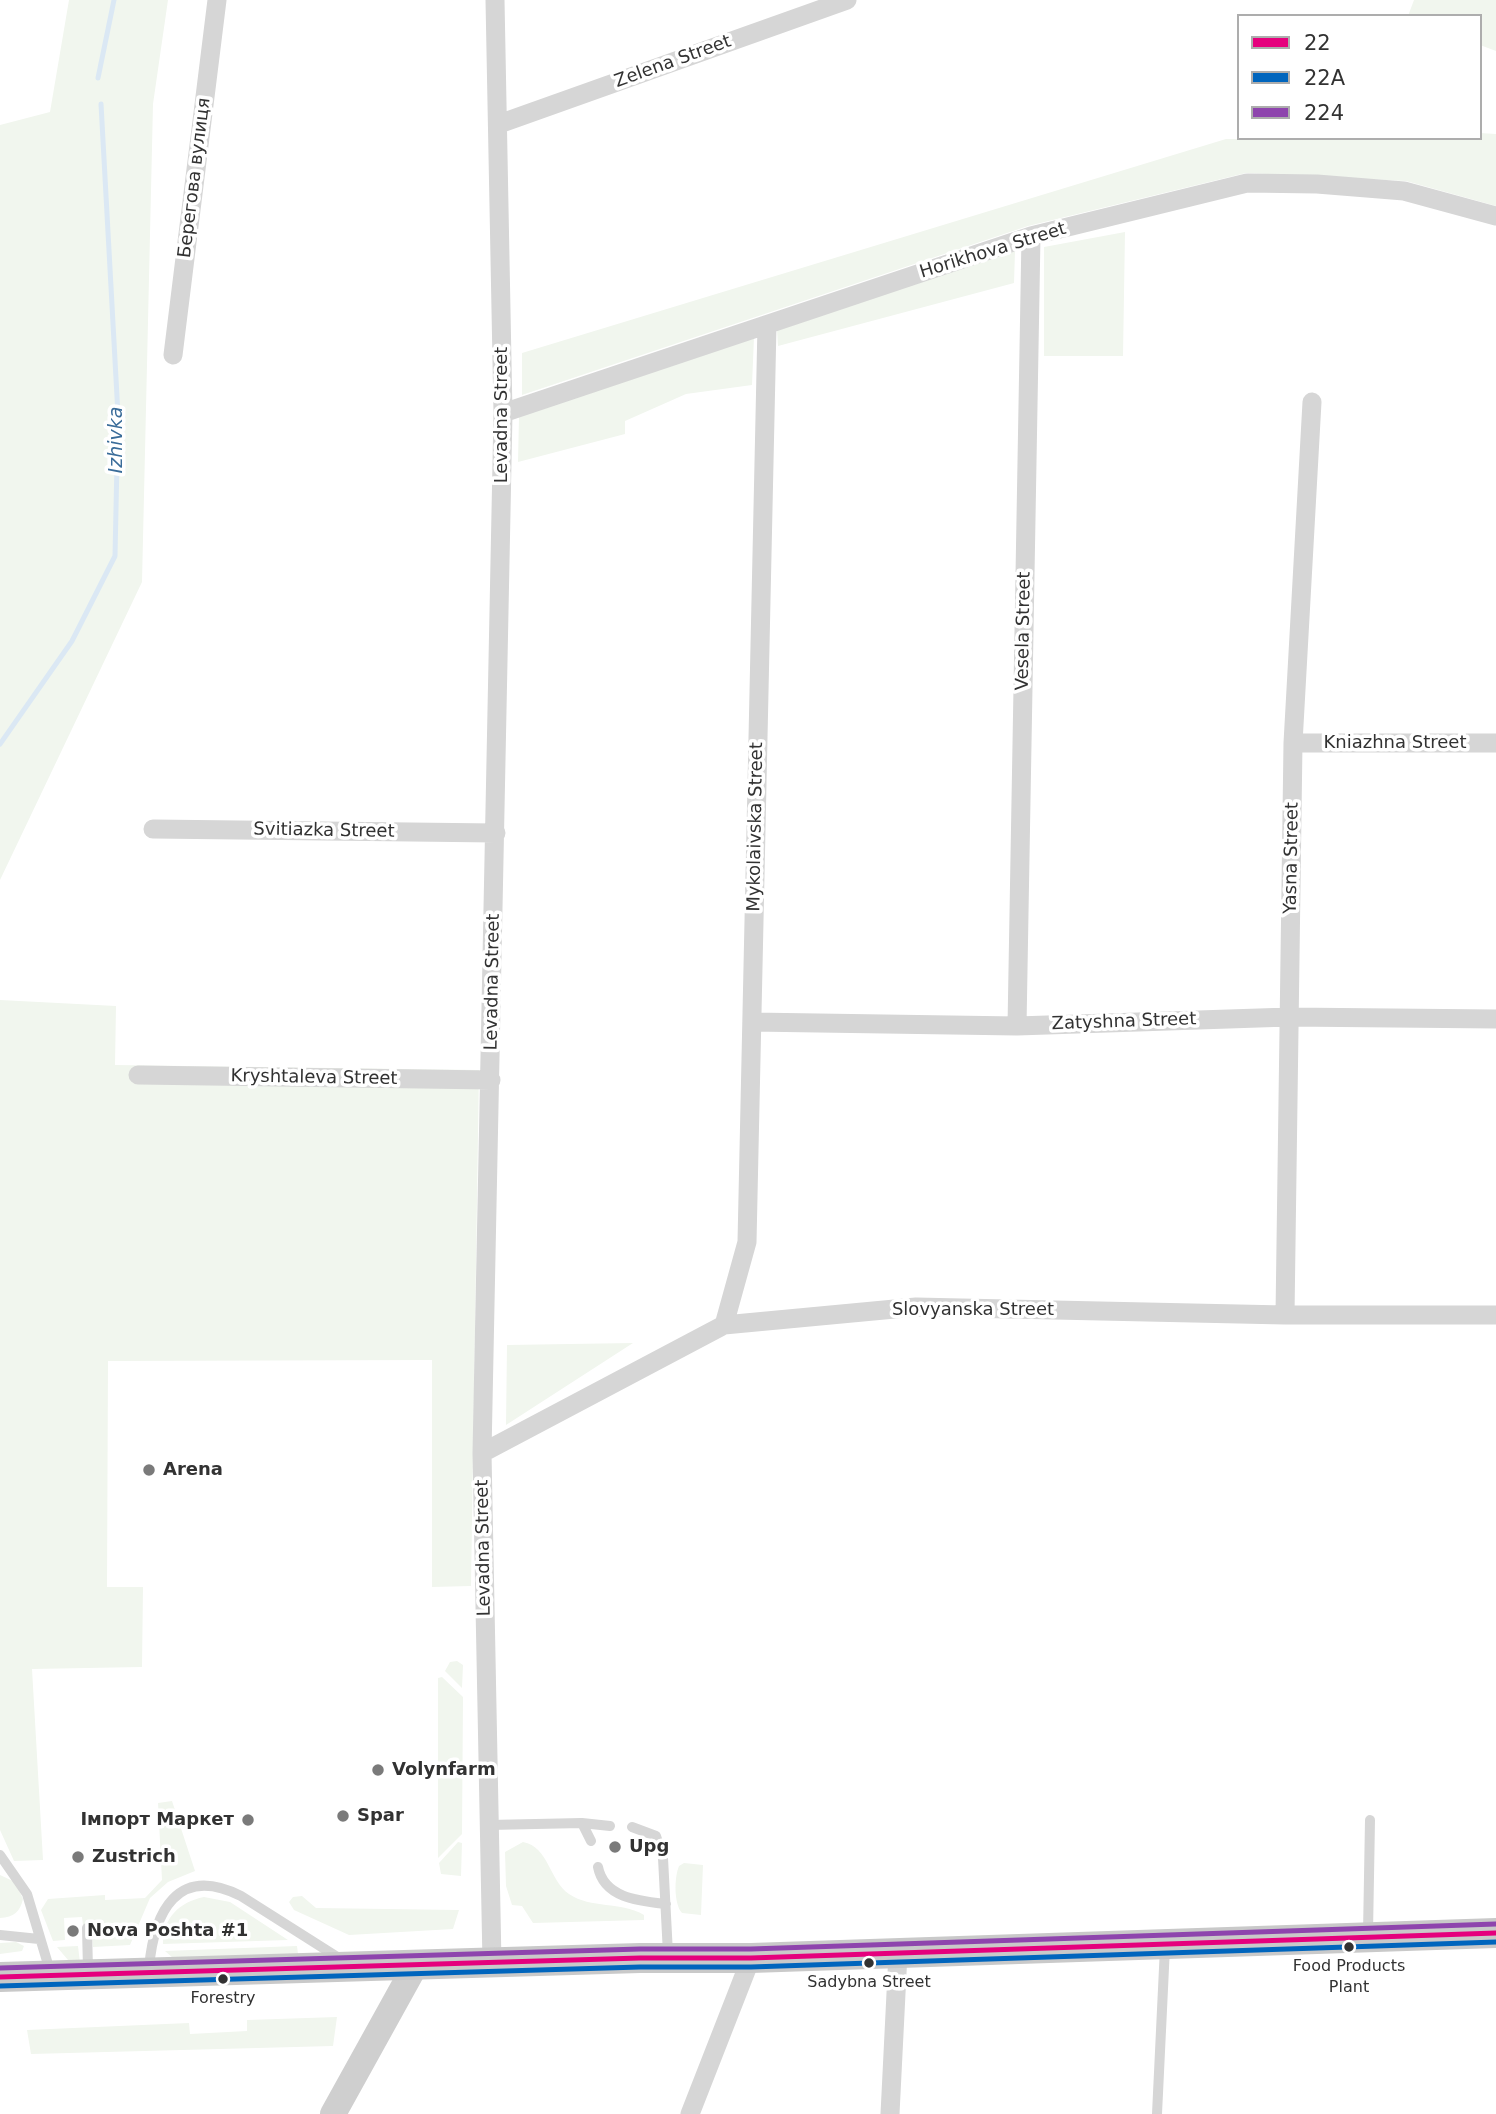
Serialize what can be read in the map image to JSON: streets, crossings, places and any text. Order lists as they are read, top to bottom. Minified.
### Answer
{"streets":{"street":["Zelena Street","Берегова вулиця","Horikhova Street","Levadna Street","Vesela Street","Kniazhna Street","Mykolaivska Street","Svitiazka Street","Yasna Street","Zatyshna Street","Kryshtaleva Street","Slovyanska Street"]},"crossings":[["Zelena Street","Levadna Street"],["Horikhova Street","Levadna Street"],["Horikhova Street","Vesela Street"],["Horikhova Street","Mykolaivska Street"],["Levadna Street","Svitiazka Street"],["Levadna Street","Kryshtaleva Street"],["Levadna Street","Slovyanska Street"],["Vesela Street","Zatyshna Street"],["Kniazhna Street","Yasna Street"],["Mykolaivska Street","Zatyshna Street"],["Mykolaivska Street","Slovyanska Street"],["Yasna Street","Zatyshna Street"],["Yasna Street","Slovyanska Street"]],"water":["Izhivka"],"places":["Arena","Volynfarm","Spar","Імпорт Маркет","Upg","Zustrich","Nova Poshta #1","Food Products Plant","Sadybna Street","Forestry"],"lines":["transit line 224","transit line 22","transit line 22А"],"legend":["22","22А","224"]}
